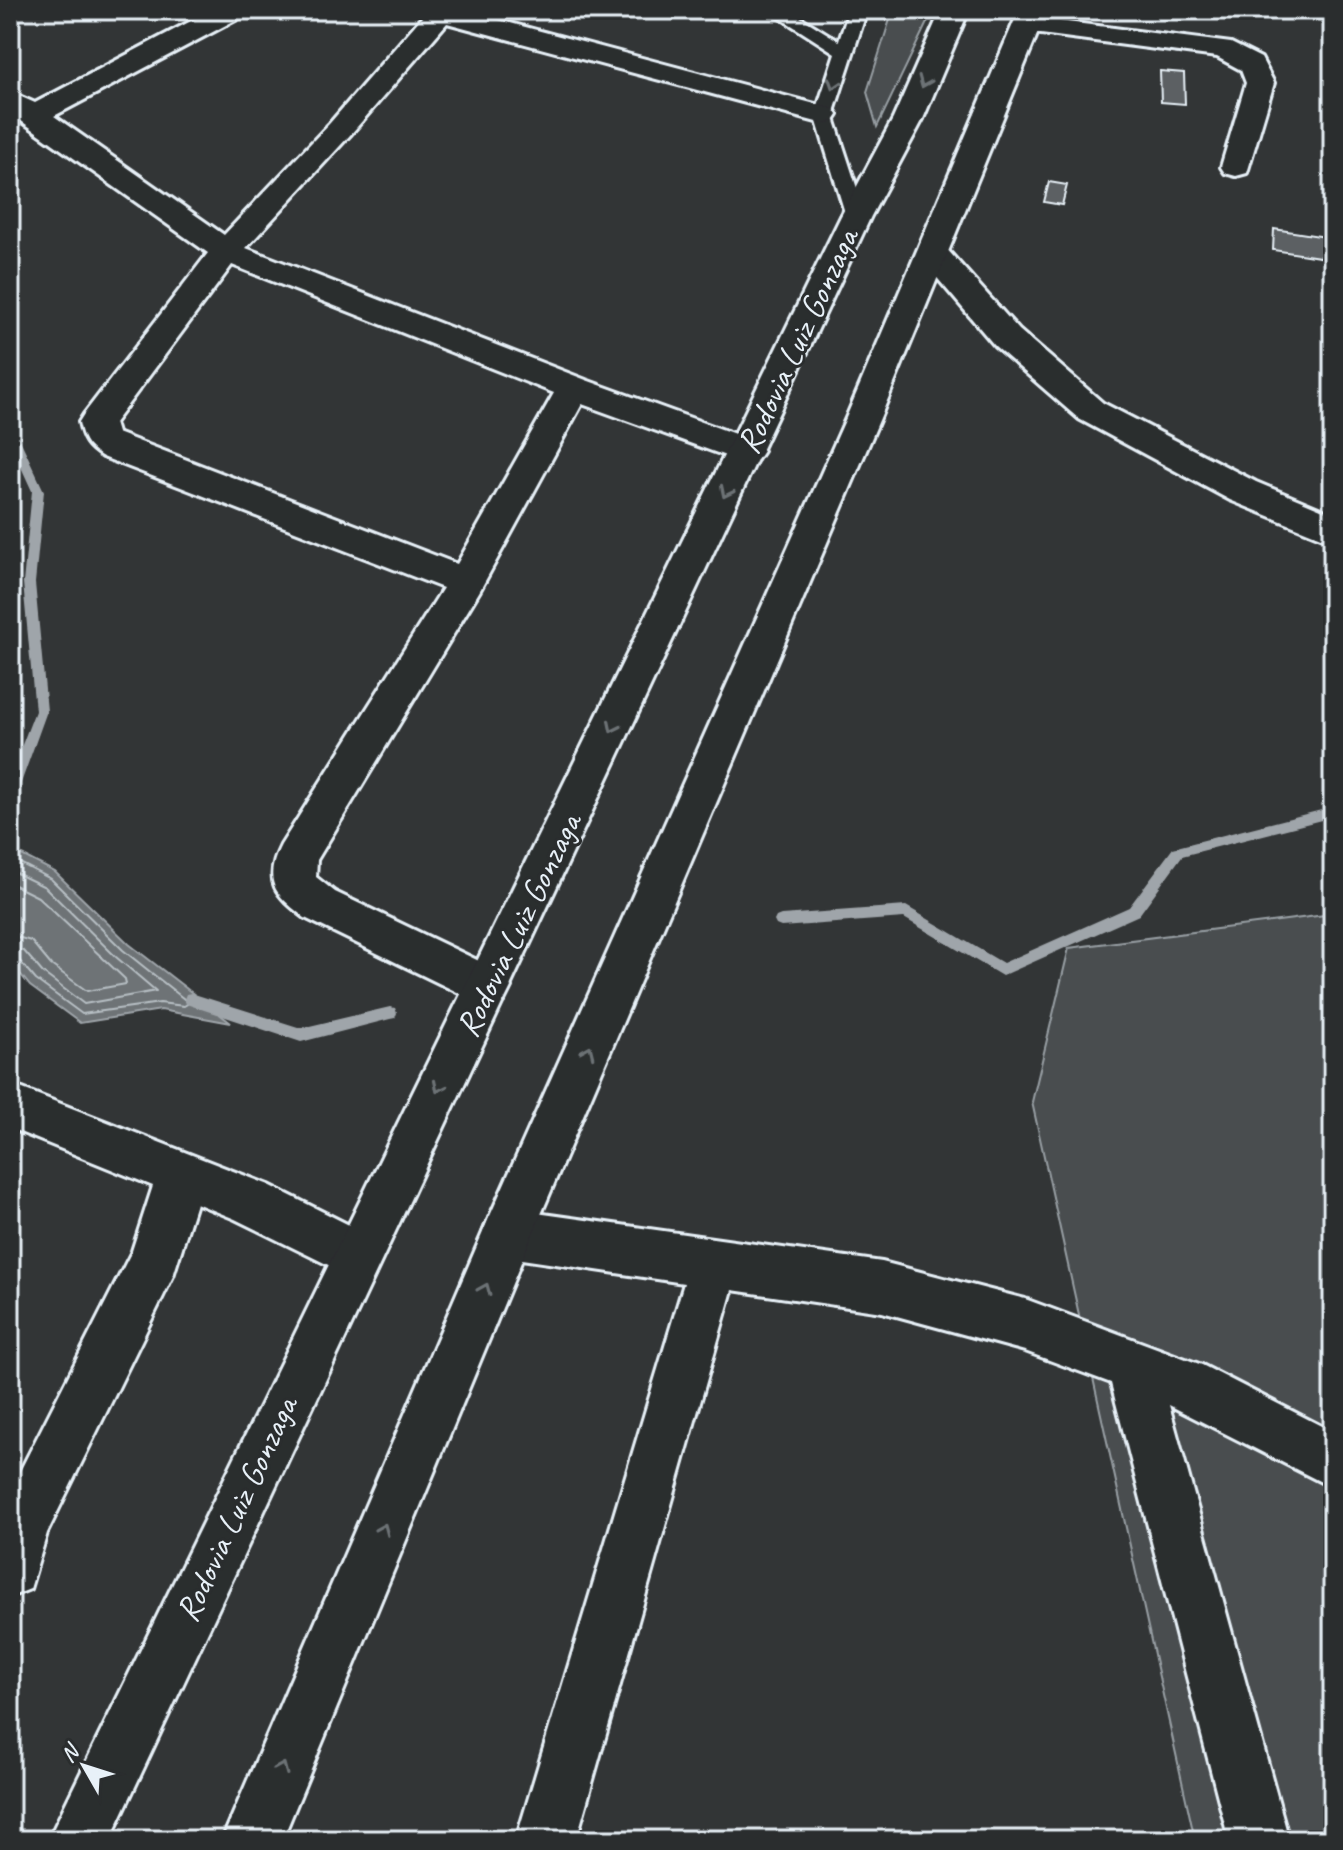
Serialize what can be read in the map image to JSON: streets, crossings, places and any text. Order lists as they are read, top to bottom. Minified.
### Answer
{"streets":{"main road":["Rodovia Luiz Gonzaga"]},"north":"top left"}
